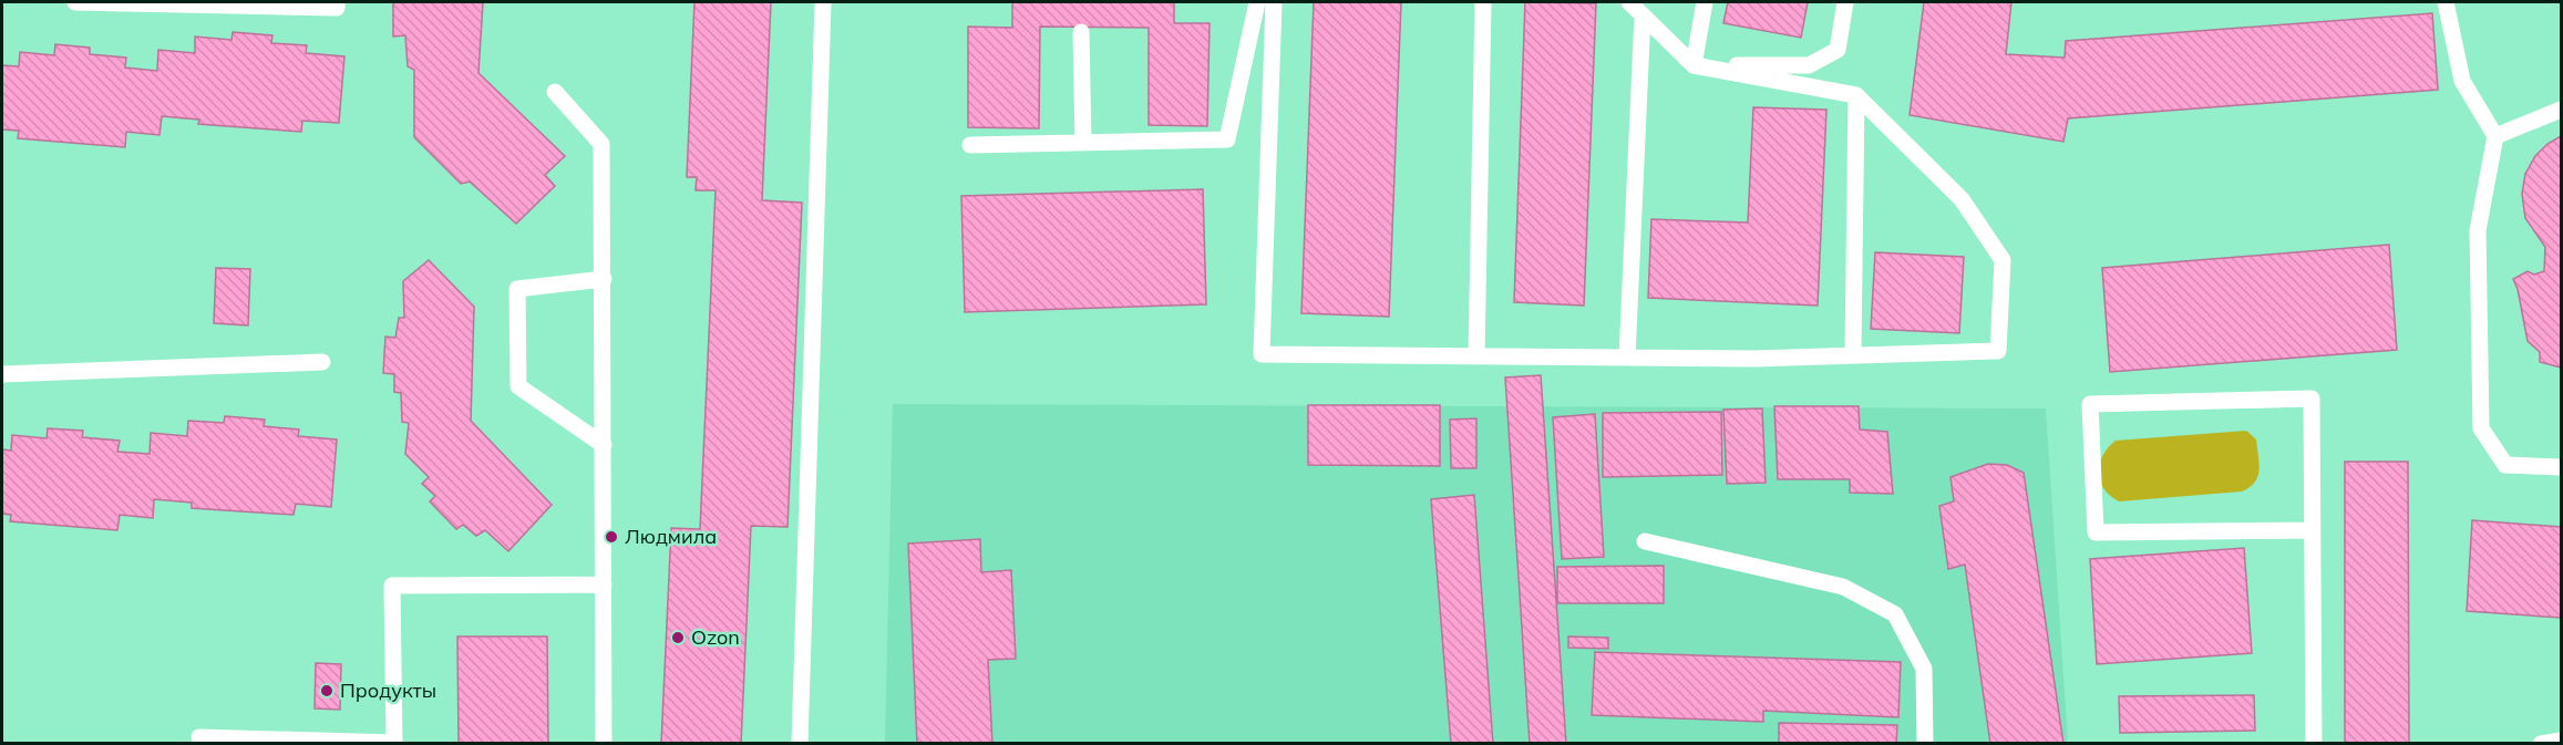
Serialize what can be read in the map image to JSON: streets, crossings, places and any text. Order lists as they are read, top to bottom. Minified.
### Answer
{"places":["Людмила","Ozon","Продукты"]}
